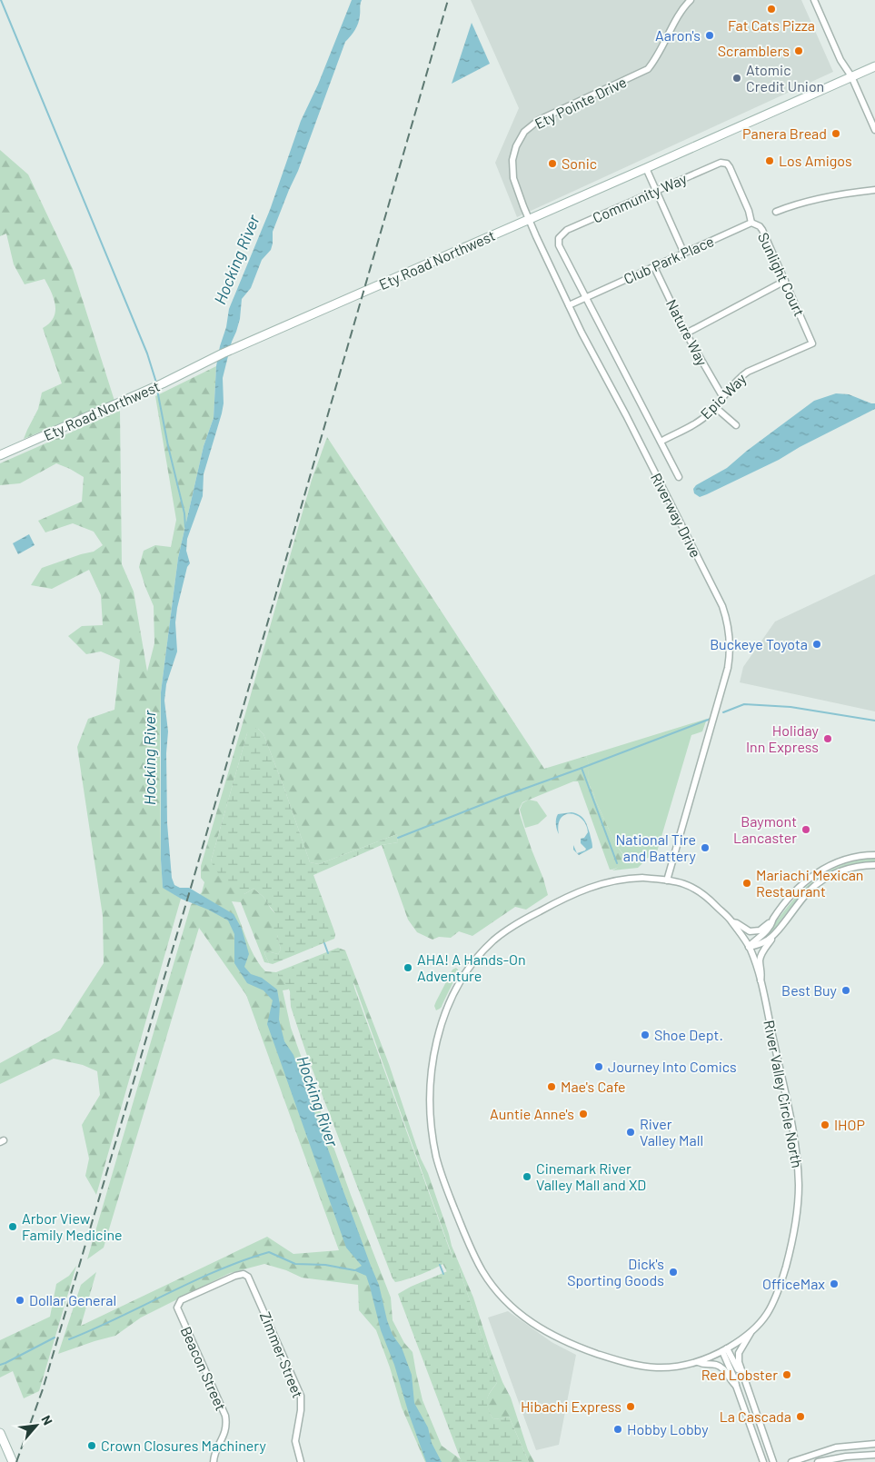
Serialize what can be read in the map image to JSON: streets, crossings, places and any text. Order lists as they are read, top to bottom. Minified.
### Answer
{"streets":{"street":["Ety Pointe Drive","Community Way","Ety Road Northwest","Club Park Place","Sunlight Court","Nature Way","Epic Way","Riverway Drive","River Valley Circle North","Zimmer Street","Beacon Street"]},"crossings":[["Ety Pointe Drive","Ety Road Northwest"],["Ety Pointe Drive","Riverway Drive"],["Community Way","Club Park Place"],["Community Way","Sunlight Court"],["Ety Road Northwest","Riverway Drive"],["Club Park Place","Sunlight Court"],["Club Park Place","Nature Way"],["Club Park Place","Riverway Drive"],["Sunlight Court","Epic Way"],["Nature Way","Epic Way"],["Zimmer Street","Beacon Street"]],"water":["Hocking River"],"places":["Fat Cats Pizza","Aaron's","Scramblers","Atomic Credit Union","Panera Bread","Los Amigos","Sonic","Buckeye Toyota","Holiday Inn Express","Baymont Lancaster","National Tire and Battery","Mariachi Mexican Restaurant","AHA! A Hands-On Adventure","Best Buy","Shoe Dept.","Journey Into Comics","Mae's Cafe","Auntie Anne's","IHOP","River Valley Mall","Cinemark River Valley Mall and XD","Arbor View Family Medicine","Dick's Sporting Goods","OfficeMax","Dollar General","Red Lobster","Hibachi Express","La Cascada","Hobby Lobby","Crown Closures Machinery"],"north":"top right"}
